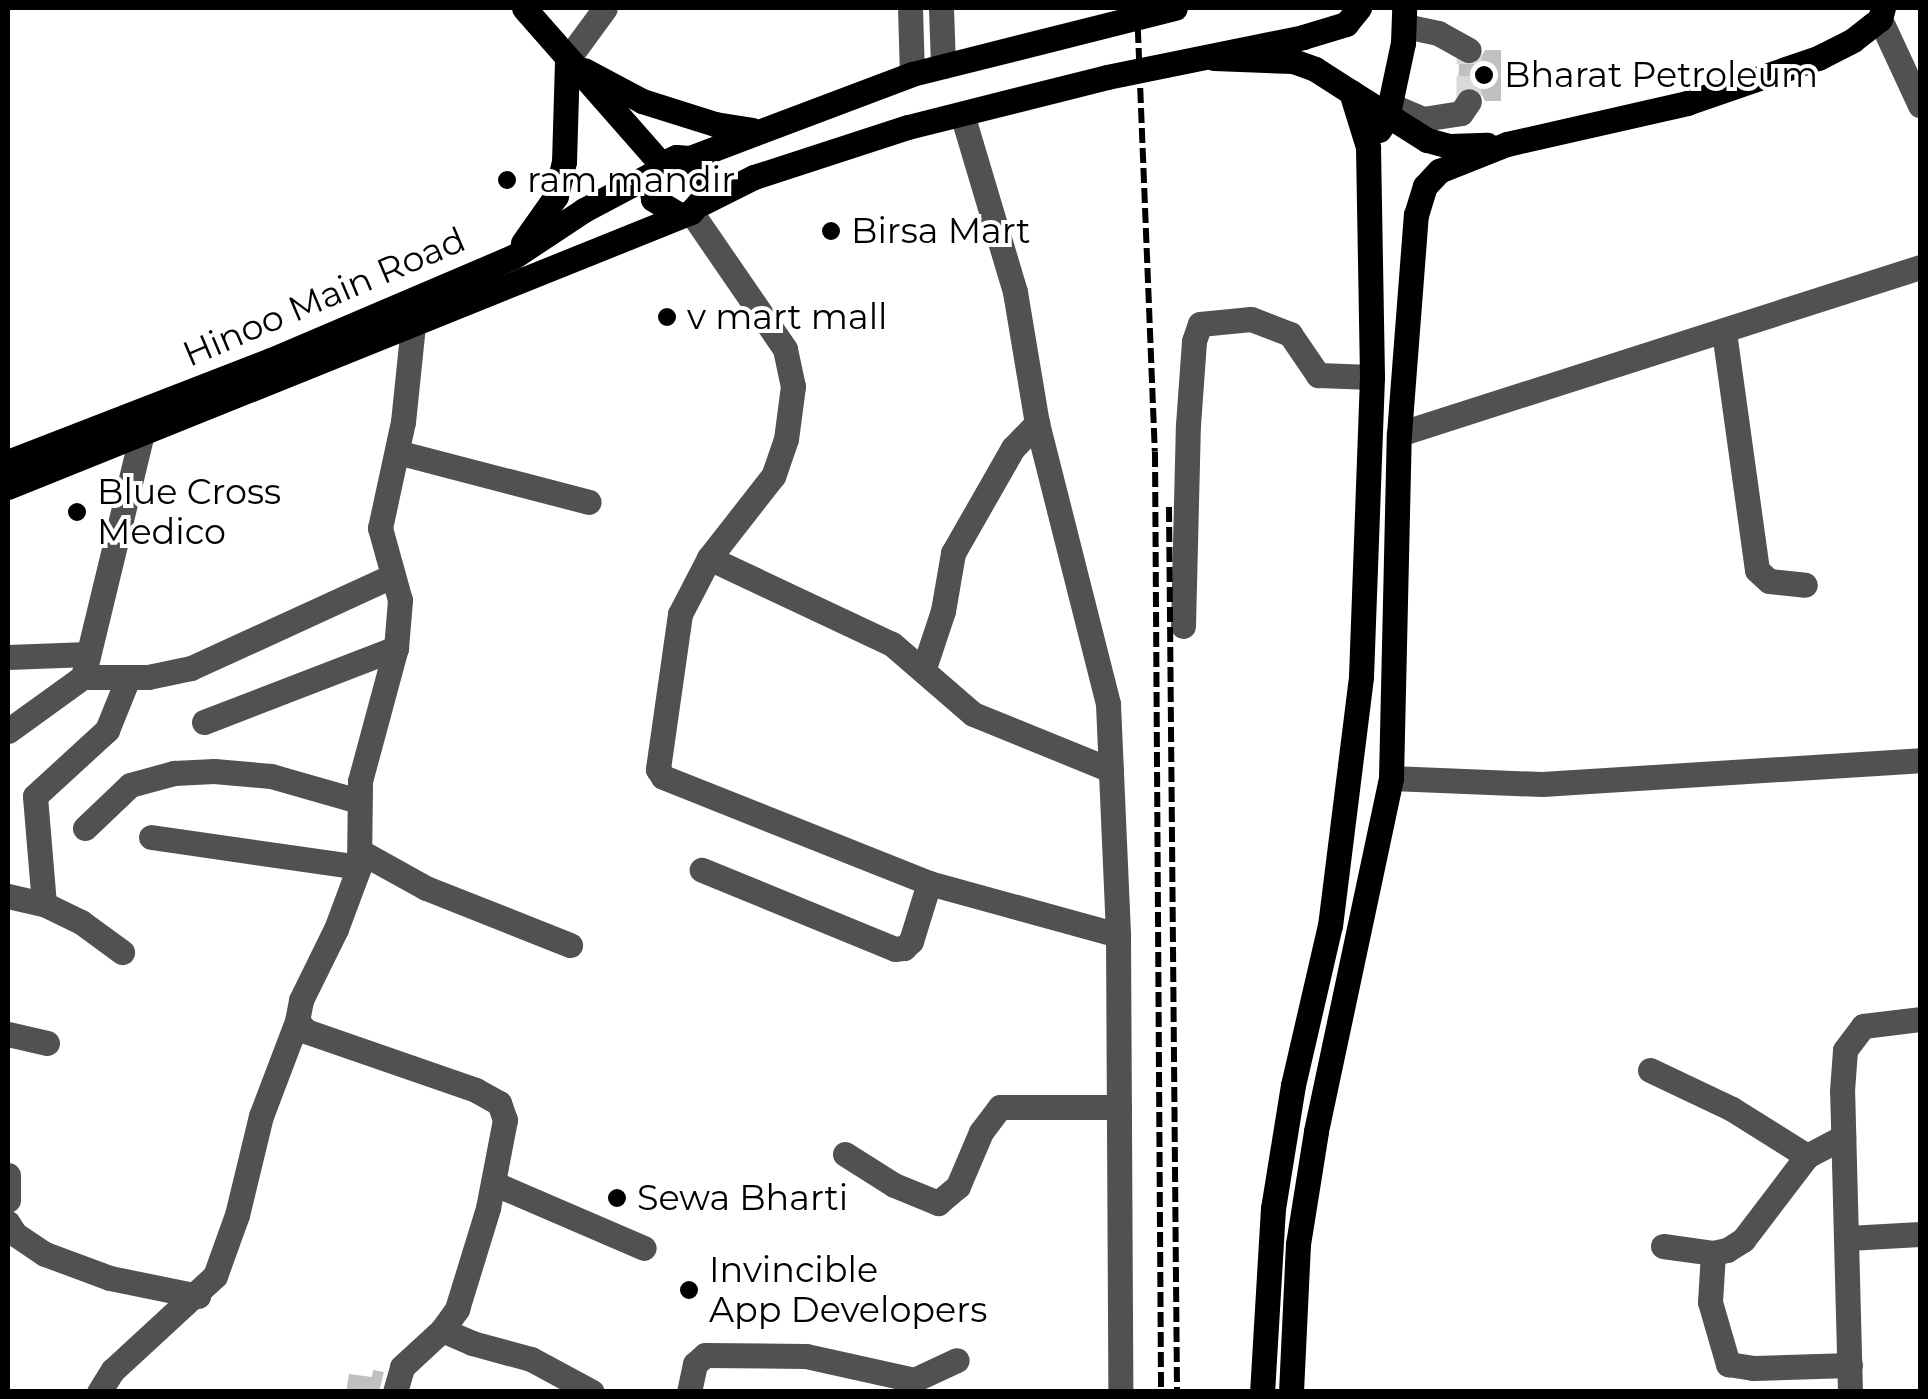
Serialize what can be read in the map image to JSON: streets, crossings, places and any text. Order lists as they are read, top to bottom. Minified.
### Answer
{"streets":{"main road":["Hinoo Main Road"]},"places":["Bharat Petroleum","ram mandir","Birsa Mart","v mart mall","Blue Cross Medico","Sewa Bharti","Invincible App Developers"]}
